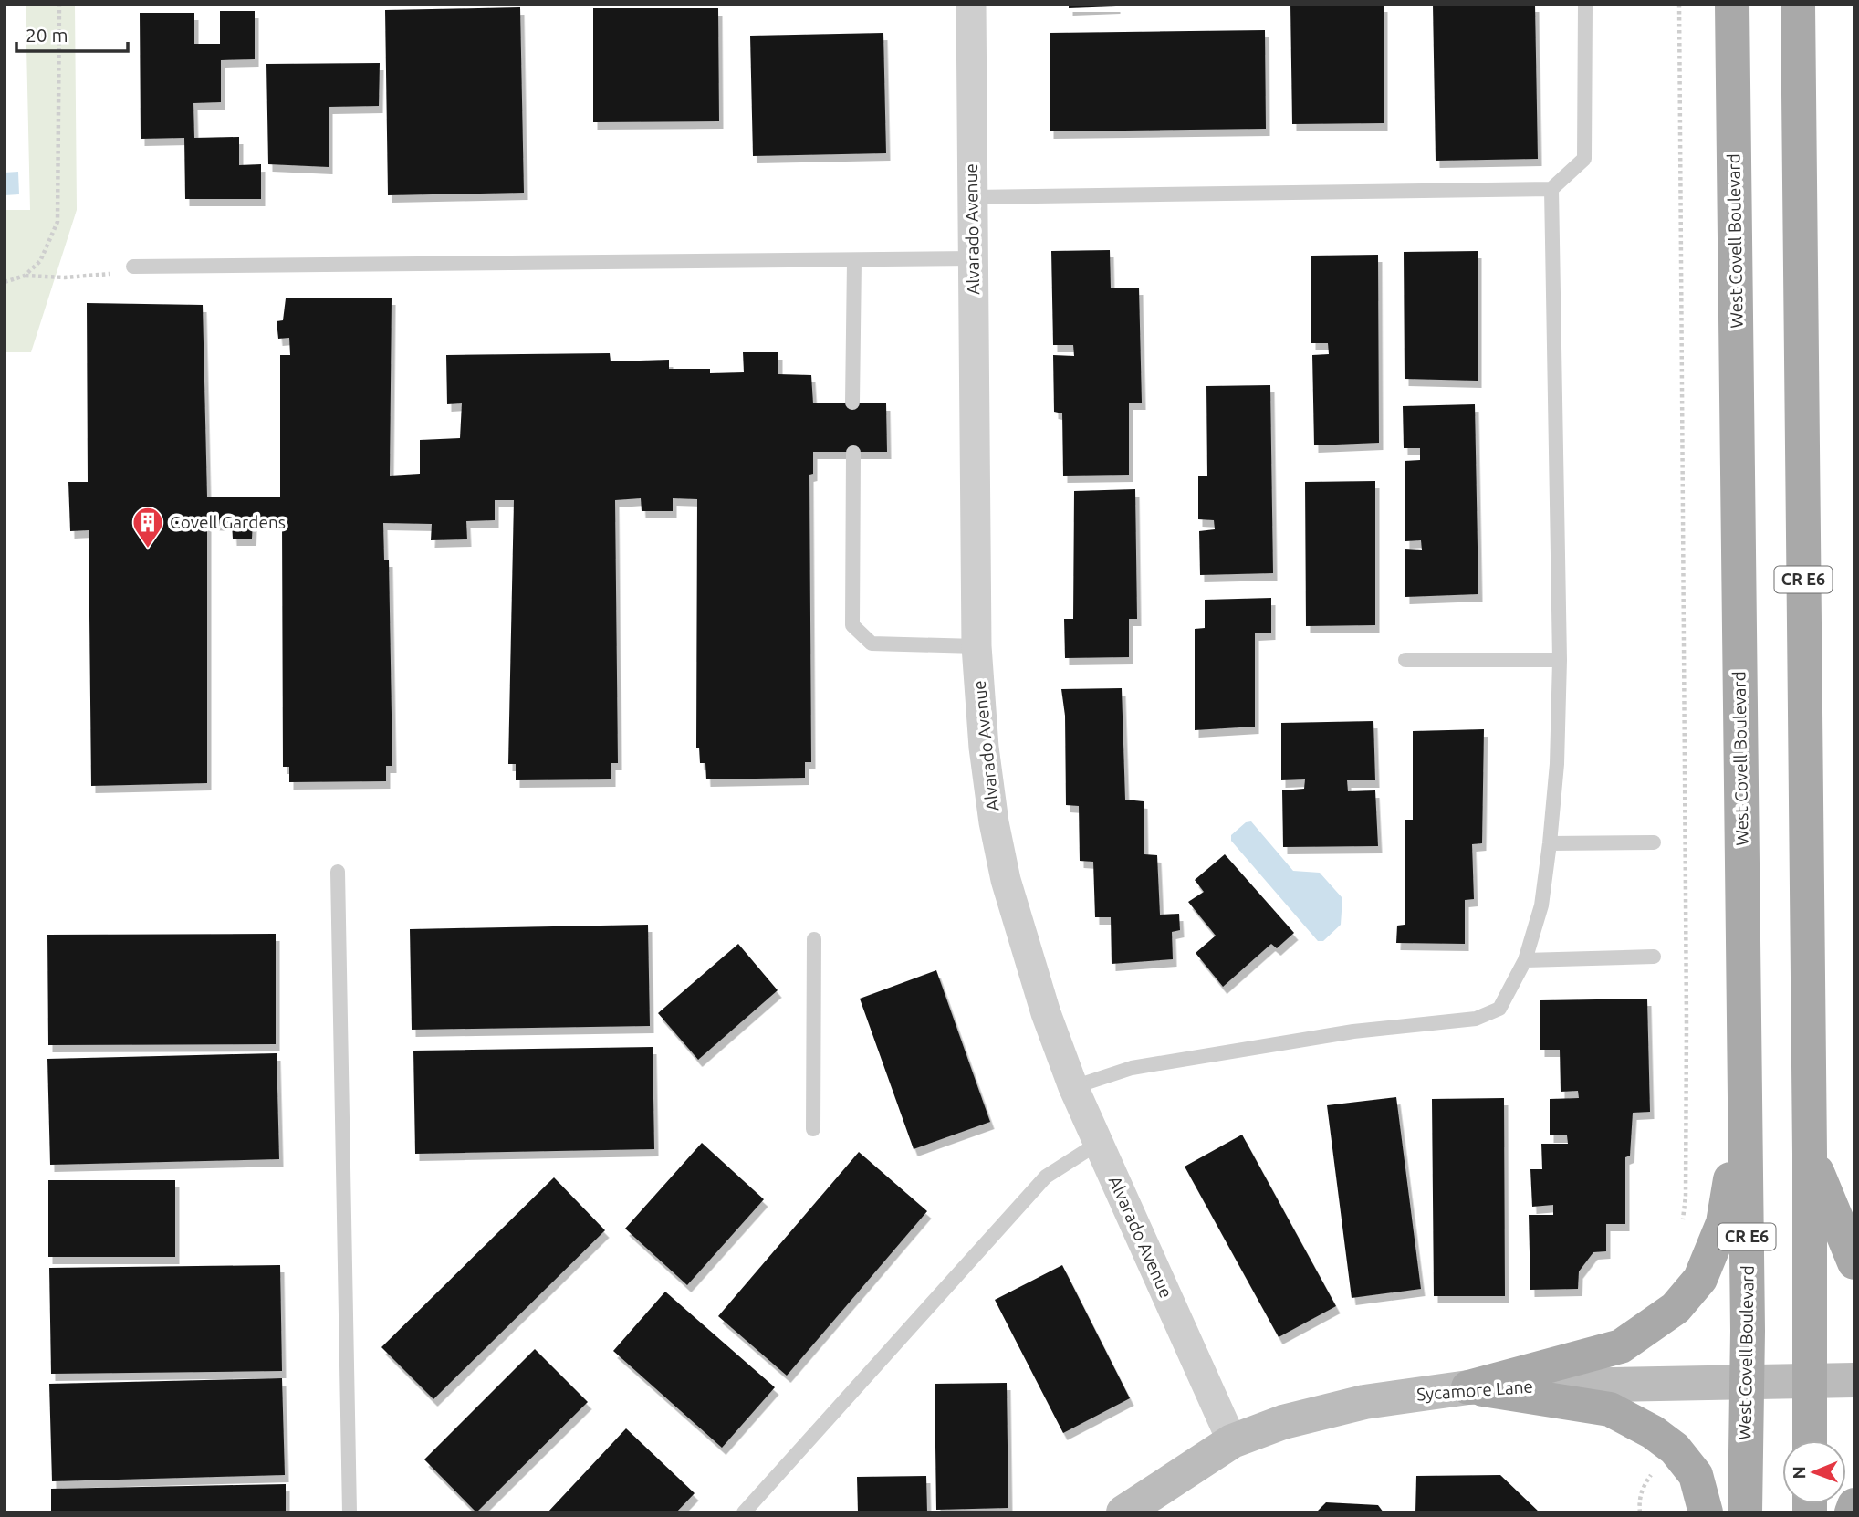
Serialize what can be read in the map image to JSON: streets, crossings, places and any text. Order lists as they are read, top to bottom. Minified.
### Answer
{"streets":{"main road":["West Covell Boulevard","CR E6"],"street":["Alvarado Avenue","Sycamore Lane"]},"crossings":[["Alvarado Avenue","Sycamore Lane"],["West Covell Boulevard","Sycamore Lane"],["CR E6","Sycamore Lane"]],"places":{"building":["Covell Gardens"]},"scale_bar":"20 m","north":"left"}
